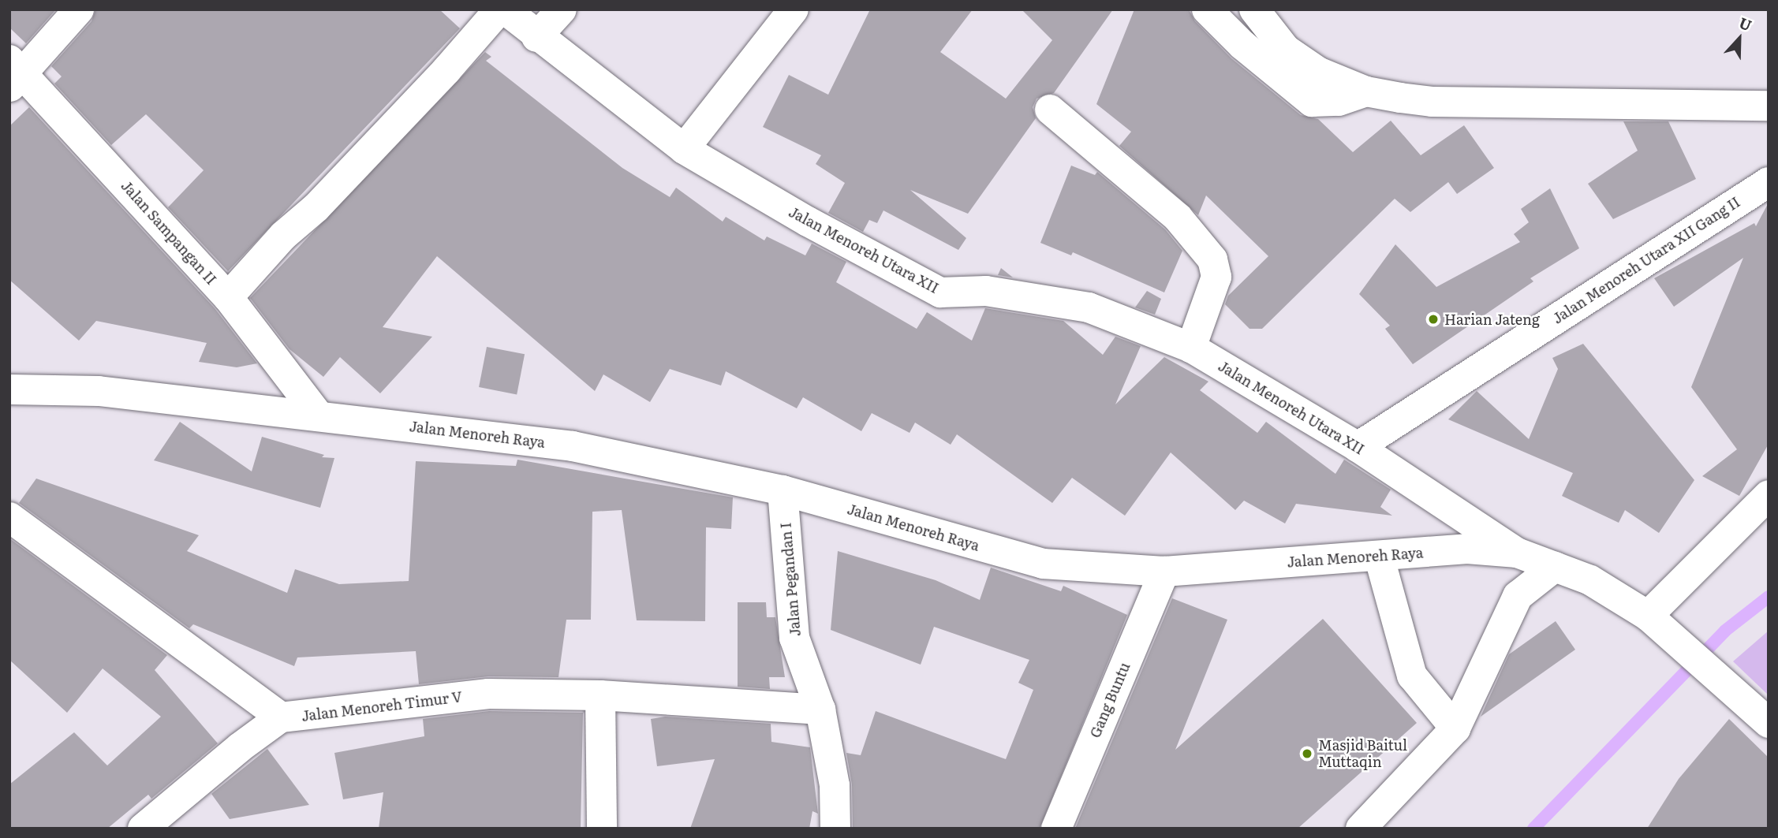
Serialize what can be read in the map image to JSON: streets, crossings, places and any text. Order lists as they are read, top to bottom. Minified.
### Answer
{"streets":{"street":["Jalan Sampangan II","Jalan Menoreh Utara XII","Jalan Menoreh Utara XII Gang II","Jalan Menoreh Raya","Jalan Pegandan I","Gang Buntu","Jalan Menoreh Timur V"]},"crossings":[["Jalan Sampangan II","Jalan Menoreh Raya"],["Jalan Menoreh Utara XII","Jalan Menoreh Utara XII Gang II"],["Jalan Menoreh Utara XII","Jalan Menoreh Raya"],["Jalan Menoreh Raya","Jalan Pegandan I"],["Jalan Menoreh Raya","Gang Buntu"],["Jalan Pegandan I","Jalan Menoreh Timur V"]],"places":["Harian Jateng","Masjid Baitul Muttaqin"],"north":"top"}
